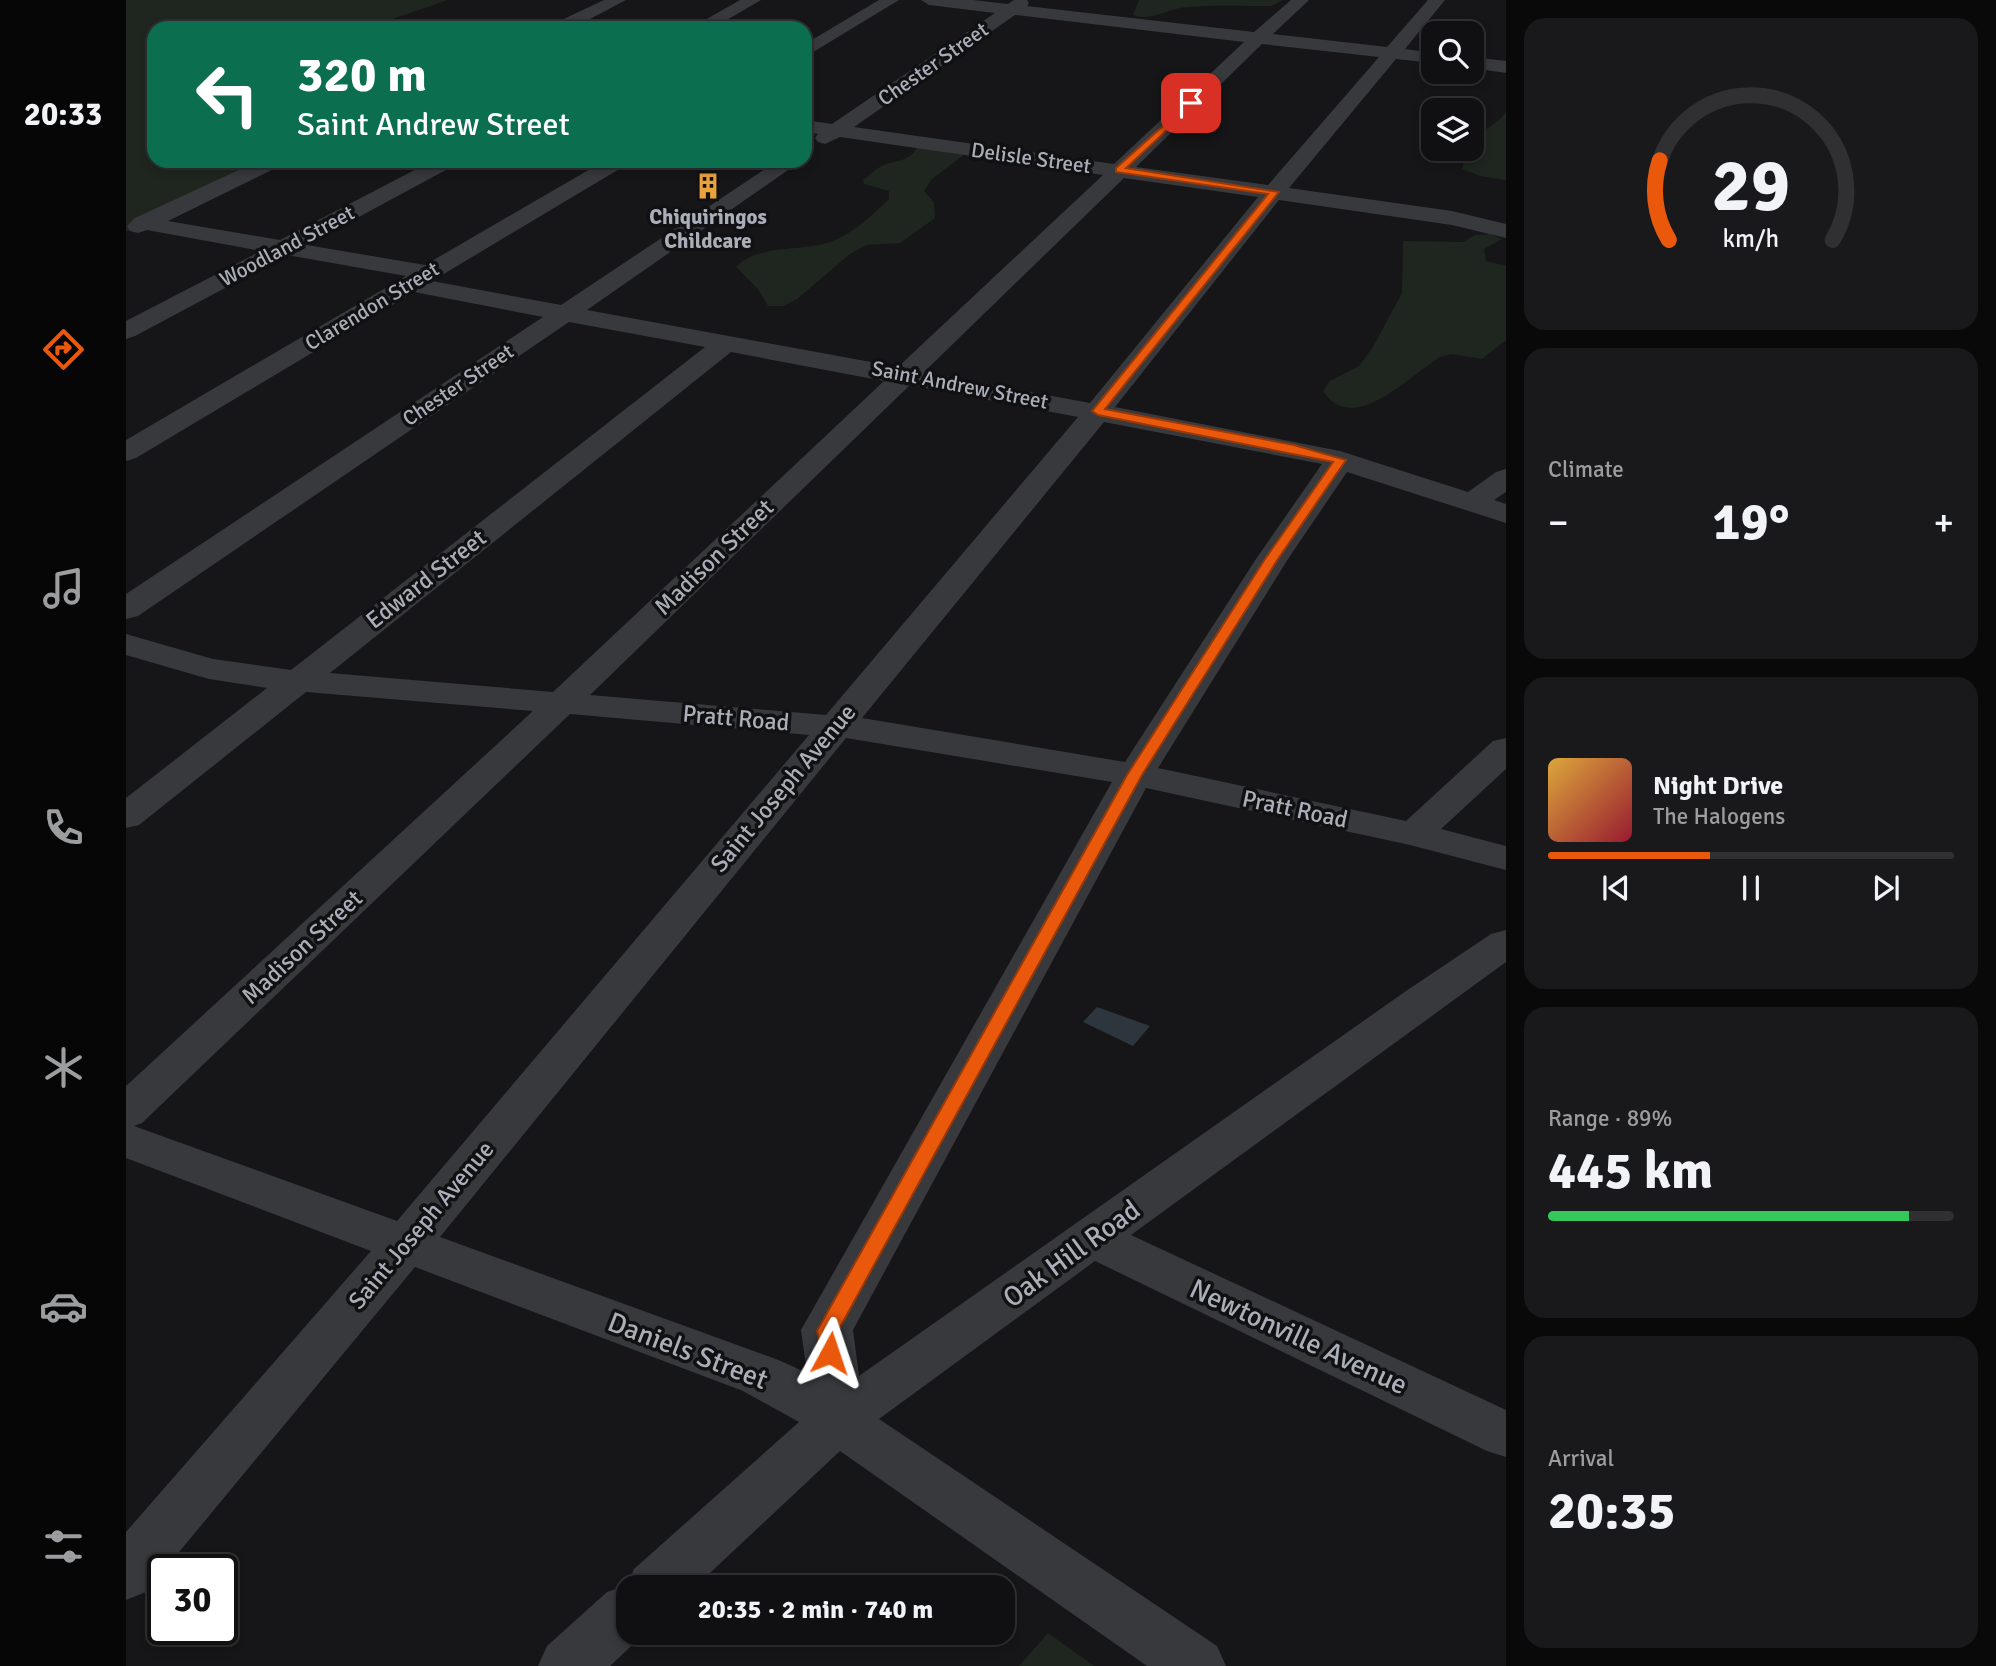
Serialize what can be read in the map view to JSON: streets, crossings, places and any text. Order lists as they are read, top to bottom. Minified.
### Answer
{"streets":{"street":["Chester Street","Delisle Street","Woodland Street","Clarendon Street","Saint Andrew Street","Madison Street","Edward Street","Pratt Road","Saint Joseph Avenue","Oak Hill Road","Newtonville Avenue","Daniels Street"]},"crossings":[["Chester Street","Delisle Street"],["Chester Street","Saint Andrew Street"],["Delisle Street","Madison Street"],["Delisle Street","Saint Joseph Avenue"],["Woodland Street","Saint Andrew Street"],["Clarendon Street","Saint Andrew Street"],["Saint Andrew Street","Madison Street"],["Saint Andrew Street","Edward Street"],["Saint Andrew Street","Saint Joseph Avenue"],["Madison Street","Pratt Road"],["Edward Street","Pratt Road"],["Pratt Road","Saint Joseph Avenue"],["Saint Joseph Avenue","Daniels Street"],["Oak Hill Road","Newtonville Avenue"],["Oak Hill Road","Daniels Street"]],"places":{"building":["Chiquiringos Childcare"]},"page":{"tabs":"20:33","turn":["320 m","Saint Andrew Street"],"tile":["Climate",["Range · 89%","445 km"],["Arrival","20:35"]],"heat":["−","19°","+"],"song":["Night Drive","The Halogens"],"limit":"30","trip":"20:35 · 2 min · 740 m","gauge":["29","km/h"]}}
